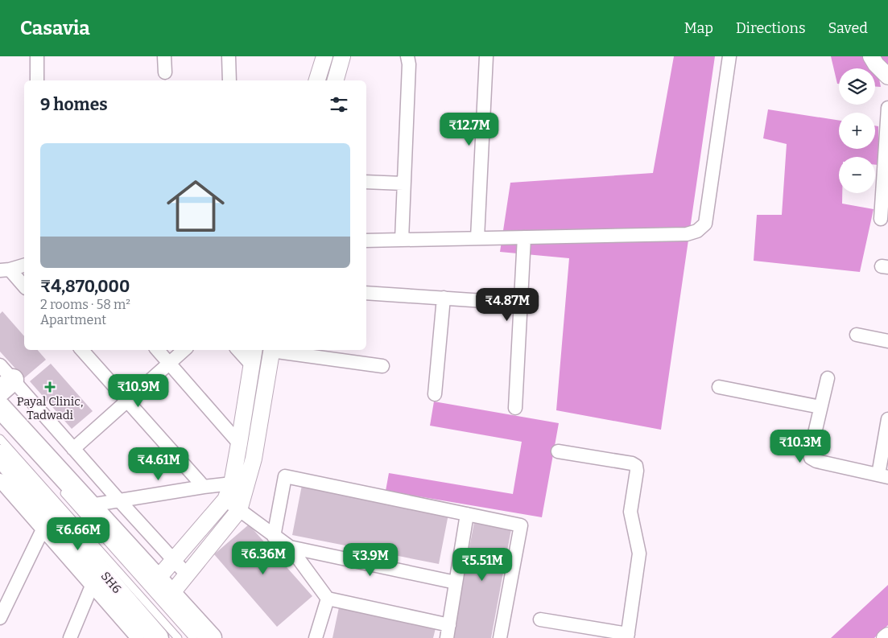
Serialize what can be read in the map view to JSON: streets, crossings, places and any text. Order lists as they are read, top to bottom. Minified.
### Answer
{"streets":{"main road":["SH6"]},"places":{"health":["Payal Clinic, Tadwadi"]},"page":{"header":"Casavia","nav":["Map","Directions","Saved"],"map_buttons":["+","−"],"heading":"9 homes","price":["₹12.7M","₹4.87M","₹10.9M","₹10.3M","₹4.61M","₹6.66M","₹6.36M","₹3.9M","₹5.51M"],"list":[{"name":"₹4,870,000","note":"2 rooms · 58 m² · Apartment"}]}}
